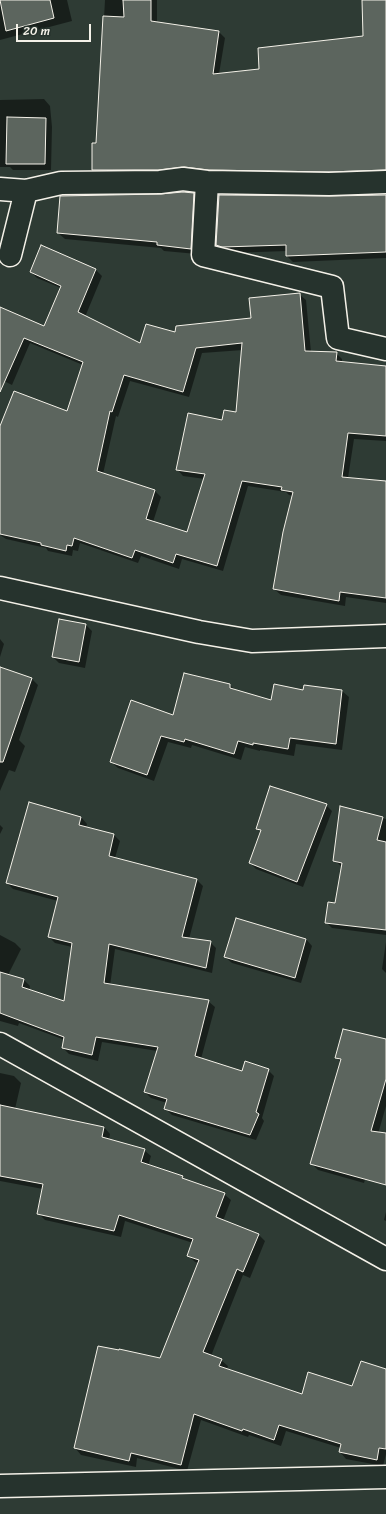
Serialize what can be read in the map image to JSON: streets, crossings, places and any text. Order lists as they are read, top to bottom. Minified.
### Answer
{"scale_bar":"20 m"}
